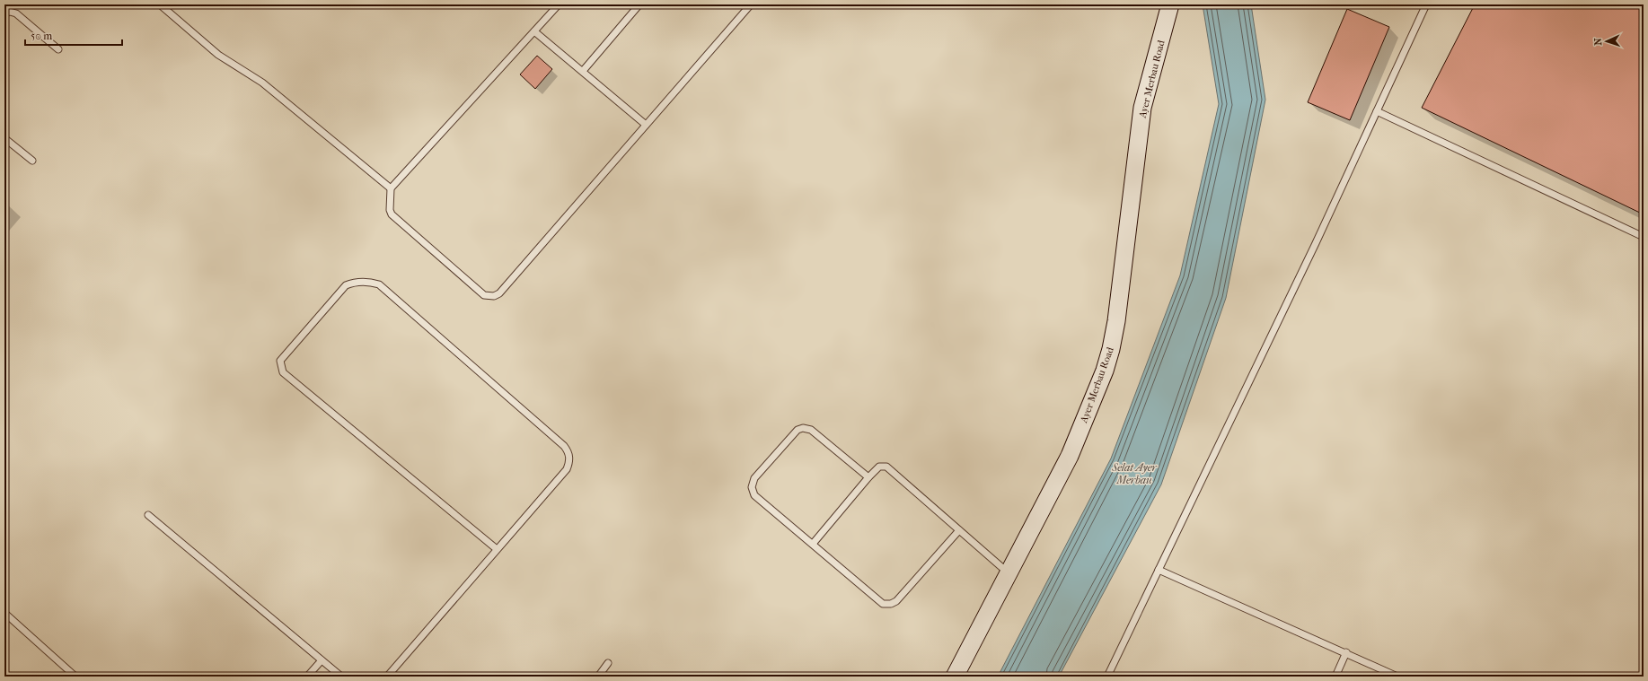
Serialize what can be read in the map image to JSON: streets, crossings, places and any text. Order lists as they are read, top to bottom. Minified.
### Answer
{"streets":{"street":["Ayer Merbau Road"]},"water":["Selat Ayer Merbau"],"scale_bar":"50 m","north":"left"}
